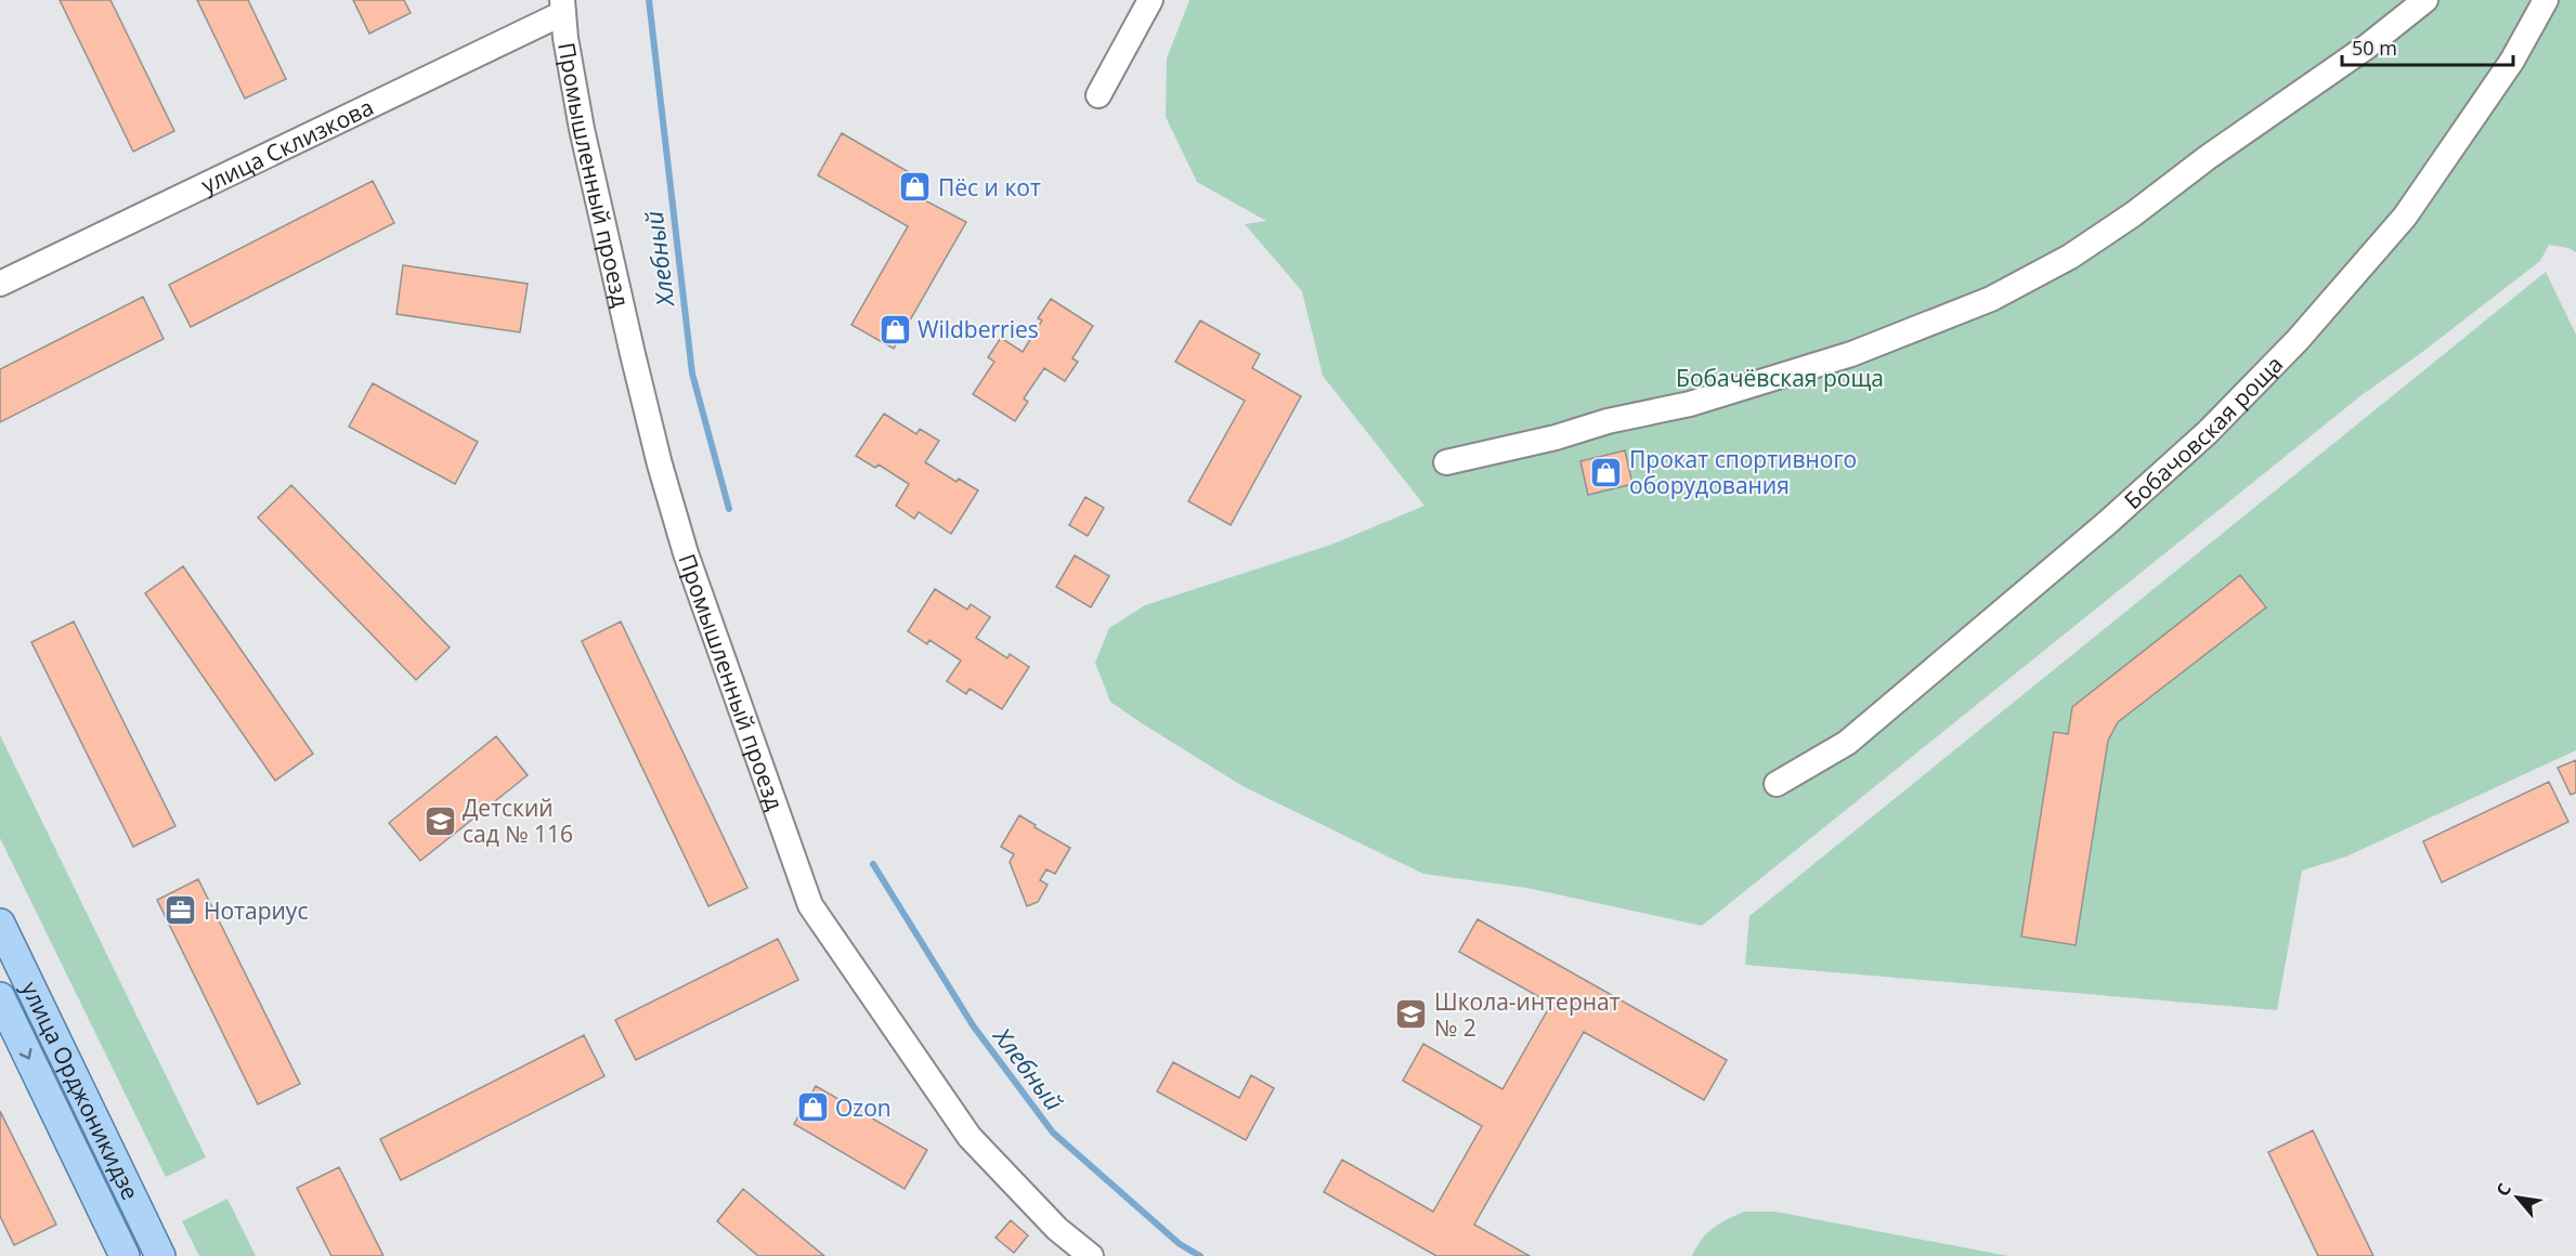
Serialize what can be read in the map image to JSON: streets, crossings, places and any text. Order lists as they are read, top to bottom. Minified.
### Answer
{"streets":{"main road":["улица Орджоникидзе"],"street":["улица Склизкова","Промышленный проезд","Бобачовская роща"]},"crossings":[["улица Склизкова","Промышленный проезд"]],"water":["Хлебный"],"parks":["Бобачёвская роща"],"places":{"shop":["Пёс и кот","Wildberries","Прокат спортивного оборудования","Ozon"],"school or university":["Детский сад № 116","Школа-интернат № 2"],"office":["Нотариус"]},"scale_bar":"50 m","north":"top left"}
